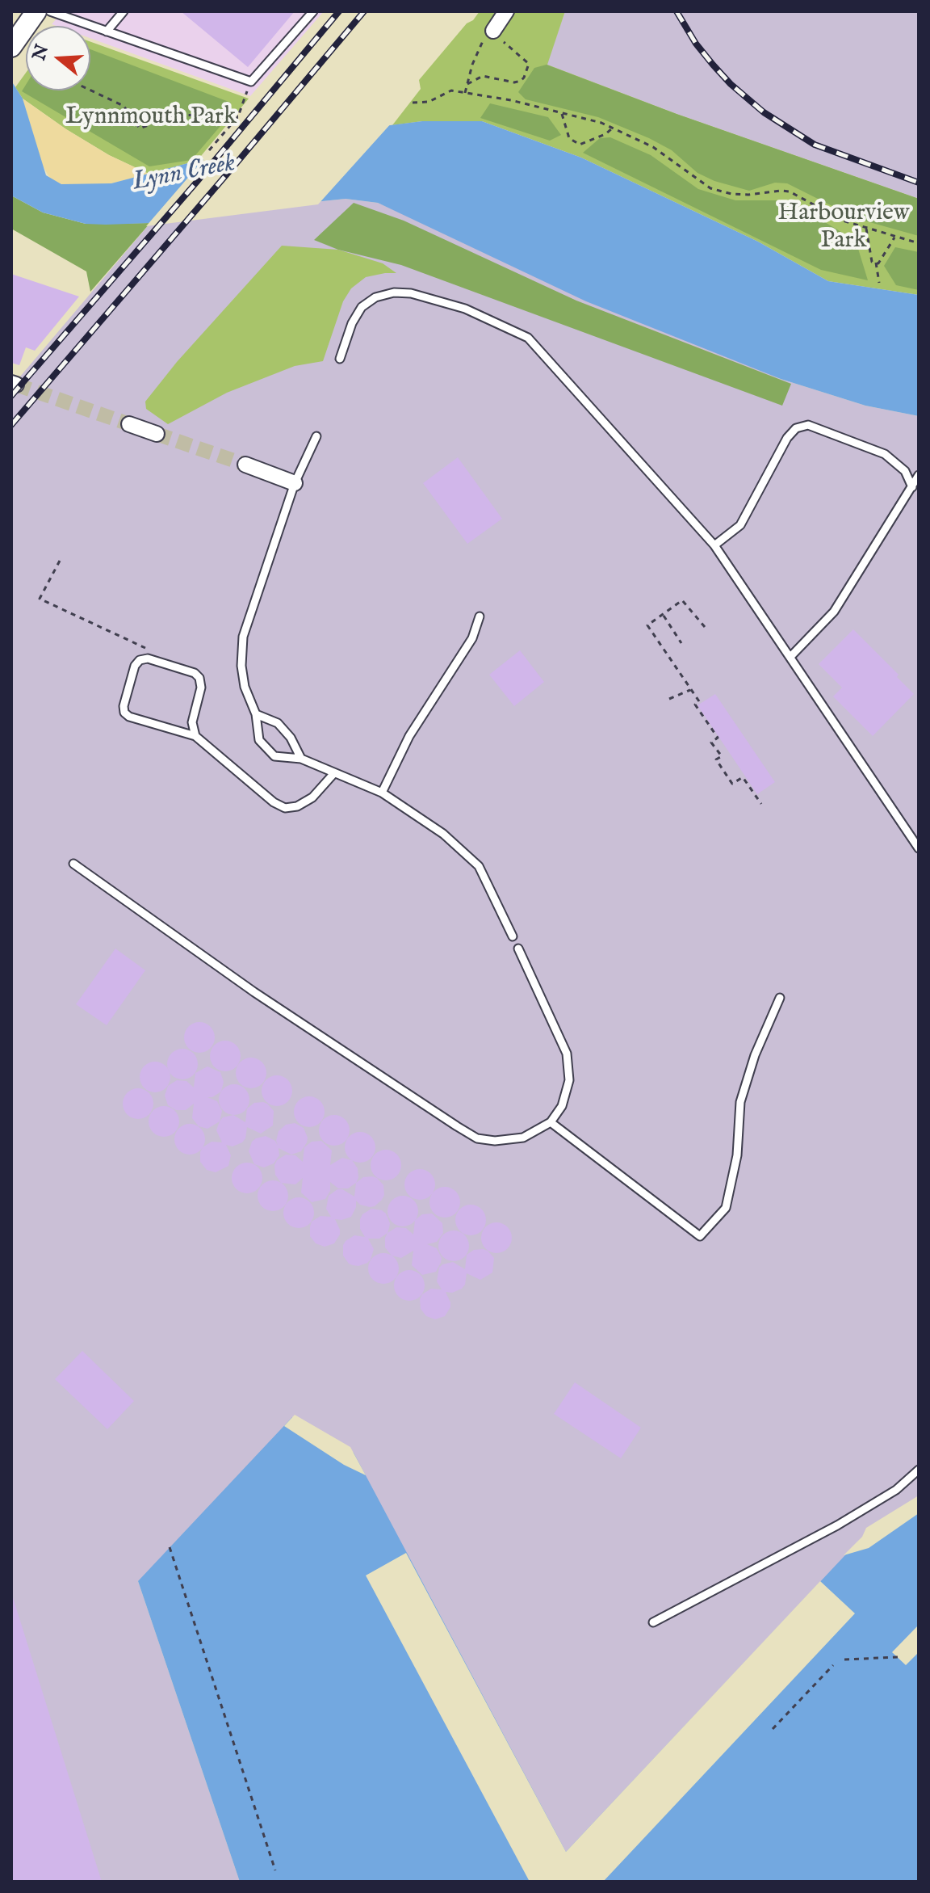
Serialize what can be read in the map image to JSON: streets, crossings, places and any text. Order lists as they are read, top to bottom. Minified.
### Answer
{"water":["Lynn Creek"],"parks":["Lynnmouth Park","Harbourview Park"],"north":"left"}
